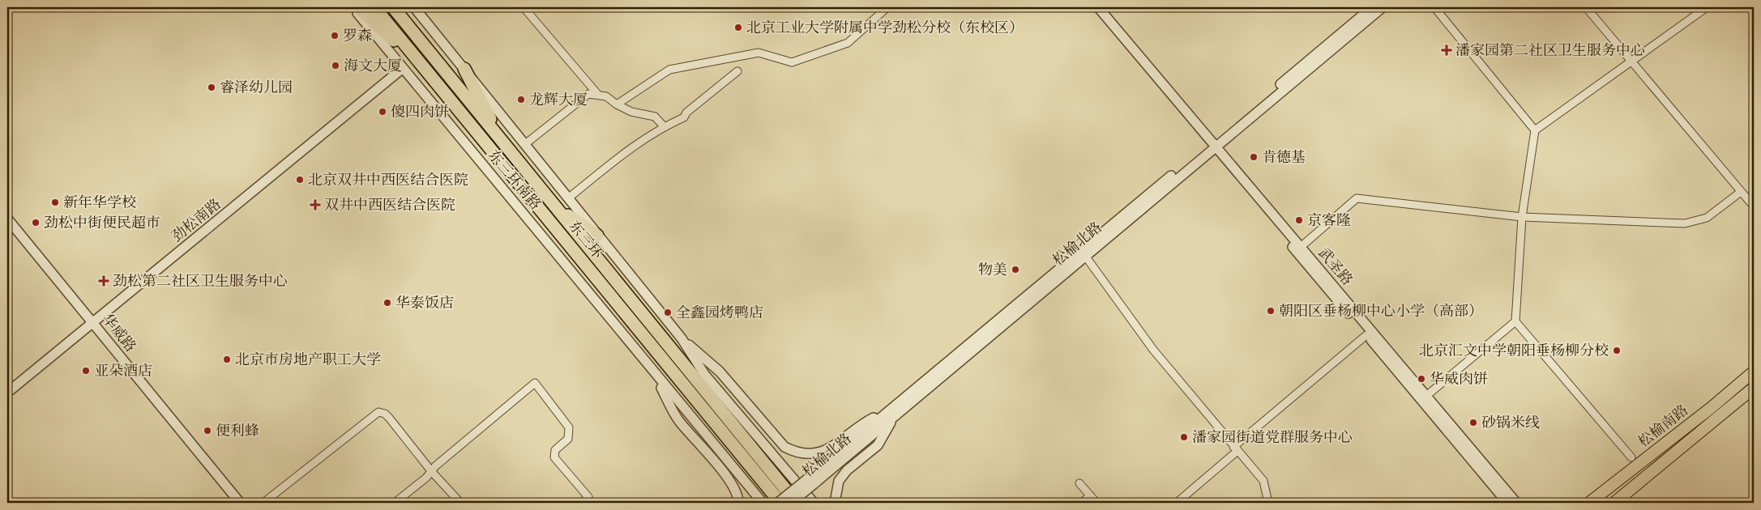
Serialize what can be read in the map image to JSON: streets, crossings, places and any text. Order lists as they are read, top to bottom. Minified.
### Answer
{"streets":{"highway":["东三环"],"main road":["松榆南路"],"street":["东三环南路","劲松南路","松榆北路","武圣路","华威路"]},"crossings":[["东三环南路","劲松南路"],["劲松南路","华威路"],["松榆北路","武圣路"]],"places":{"other":["北京工业大学附属中学劲松分校（东校区）","罗森","海文大厦","睿泽幼儿园","龙辉大厦","傻四肉饼","肯德基","北京双井中西医结合医院","新年华学校","京客隆","劲松中街便民超市","物美","华泰饭店","朝阳区垂杨柳中心小学（高部）","全鑫园烤鸭店","北京汇文中学朝阳垂杨柳分校","北京市房地产职工大学","亚朵酒店","华威肉饼","砂锅米线","便利蜂","潘家园街道党群服务中心"],"health":["潘家园第二社区卫生服务中心","双井中西医结合医院","劲松第二社区卫生服务中心"]}}
